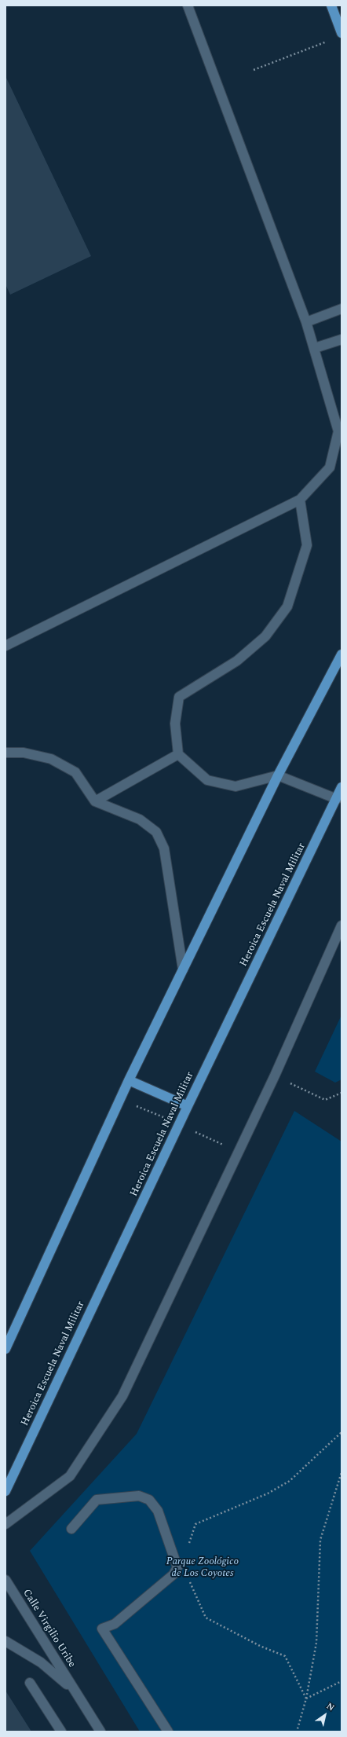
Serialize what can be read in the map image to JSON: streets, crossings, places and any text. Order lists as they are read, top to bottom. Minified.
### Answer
{"streets":{"main road":["Heroica Escuela Naval Militar"],"street":["Calle Virgilio Uribe"]},"parks":["Parque Zoológico de Los Coyotes"],"north":"top right"}
